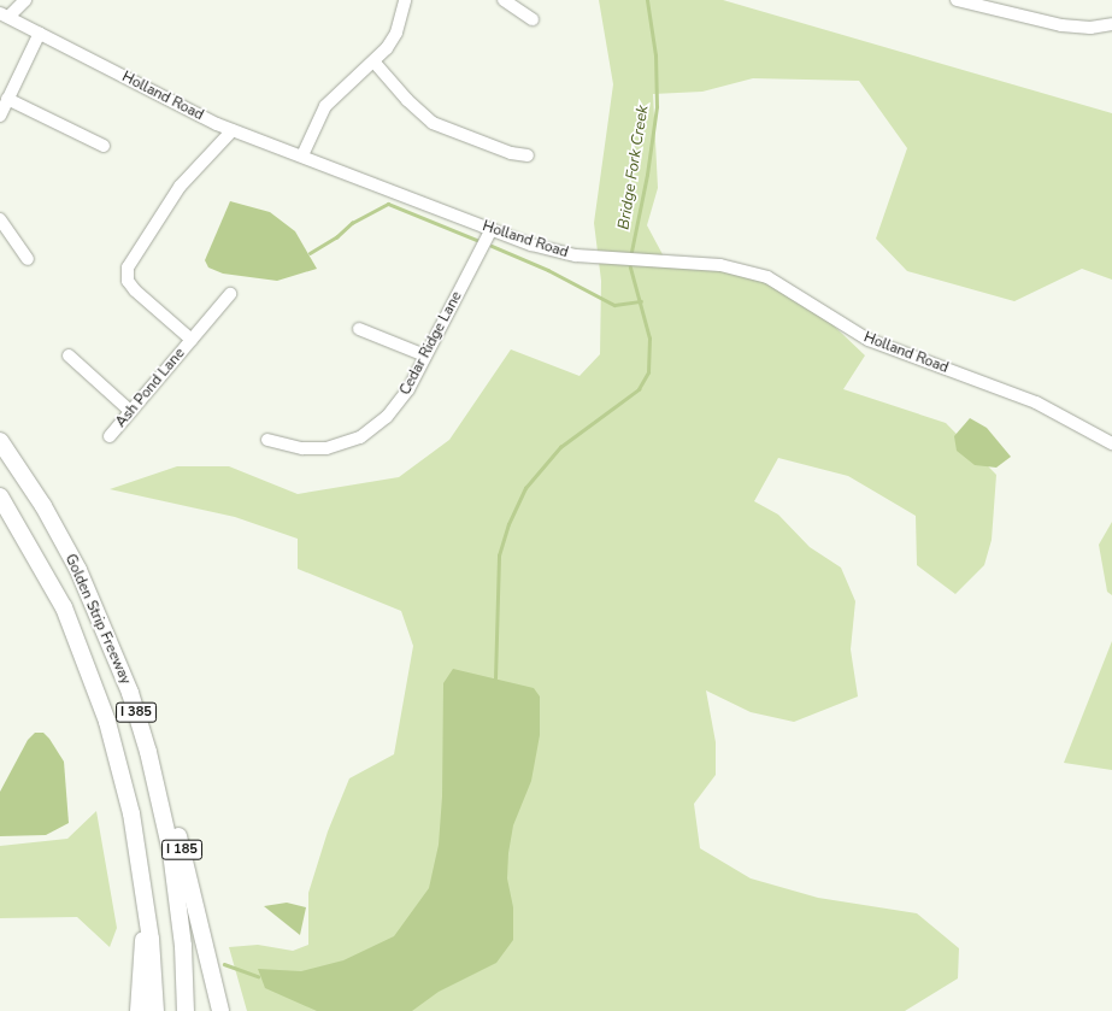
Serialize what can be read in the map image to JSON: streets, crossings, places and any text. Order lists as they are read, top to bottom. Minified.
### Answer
{"streets":{"highway":["Golden Strip Freeway","I 385","I 185"],"street":["Holland Road","Cedar Ridge Lane","Ash Pond Lane"]},"crossings":[["Holland Road","Cedar Ridge Lane"],["Golden Strip Freeway","I 185"]],"water":["Bridge Fork Creek"]}
